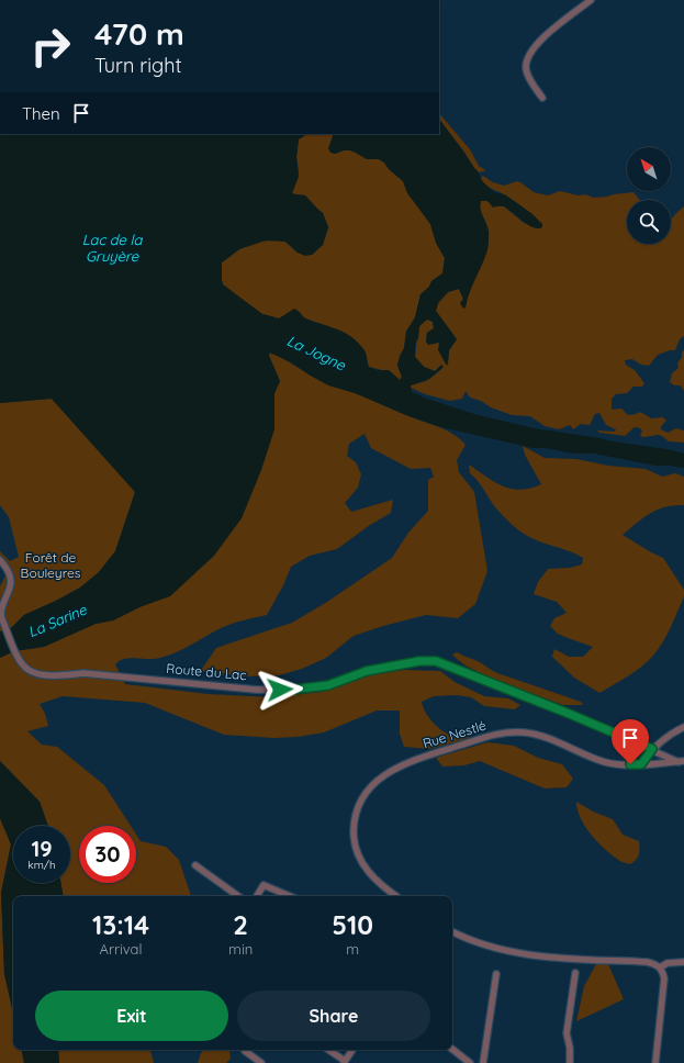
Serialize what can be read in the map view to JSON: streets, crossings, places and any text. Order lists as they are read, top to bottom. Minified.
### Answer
{"streets":{"street":["Route du Lac","Rue Nestlé"]},"crossings":[["Route du Lac","Rue Nestlé"]],"water":["Lac de la Gruyère","La Jogne","La Sarine"],"parks":["Forêt de Bouleyres"],"north":"top left","page":{"turn":["470 m","Turn right"],"then":"Then","speed":"19 km/h","limit":"30","eta":["13:14","Arrival","2","min","510","m"],"buttons":["Exit","Share"]}}
